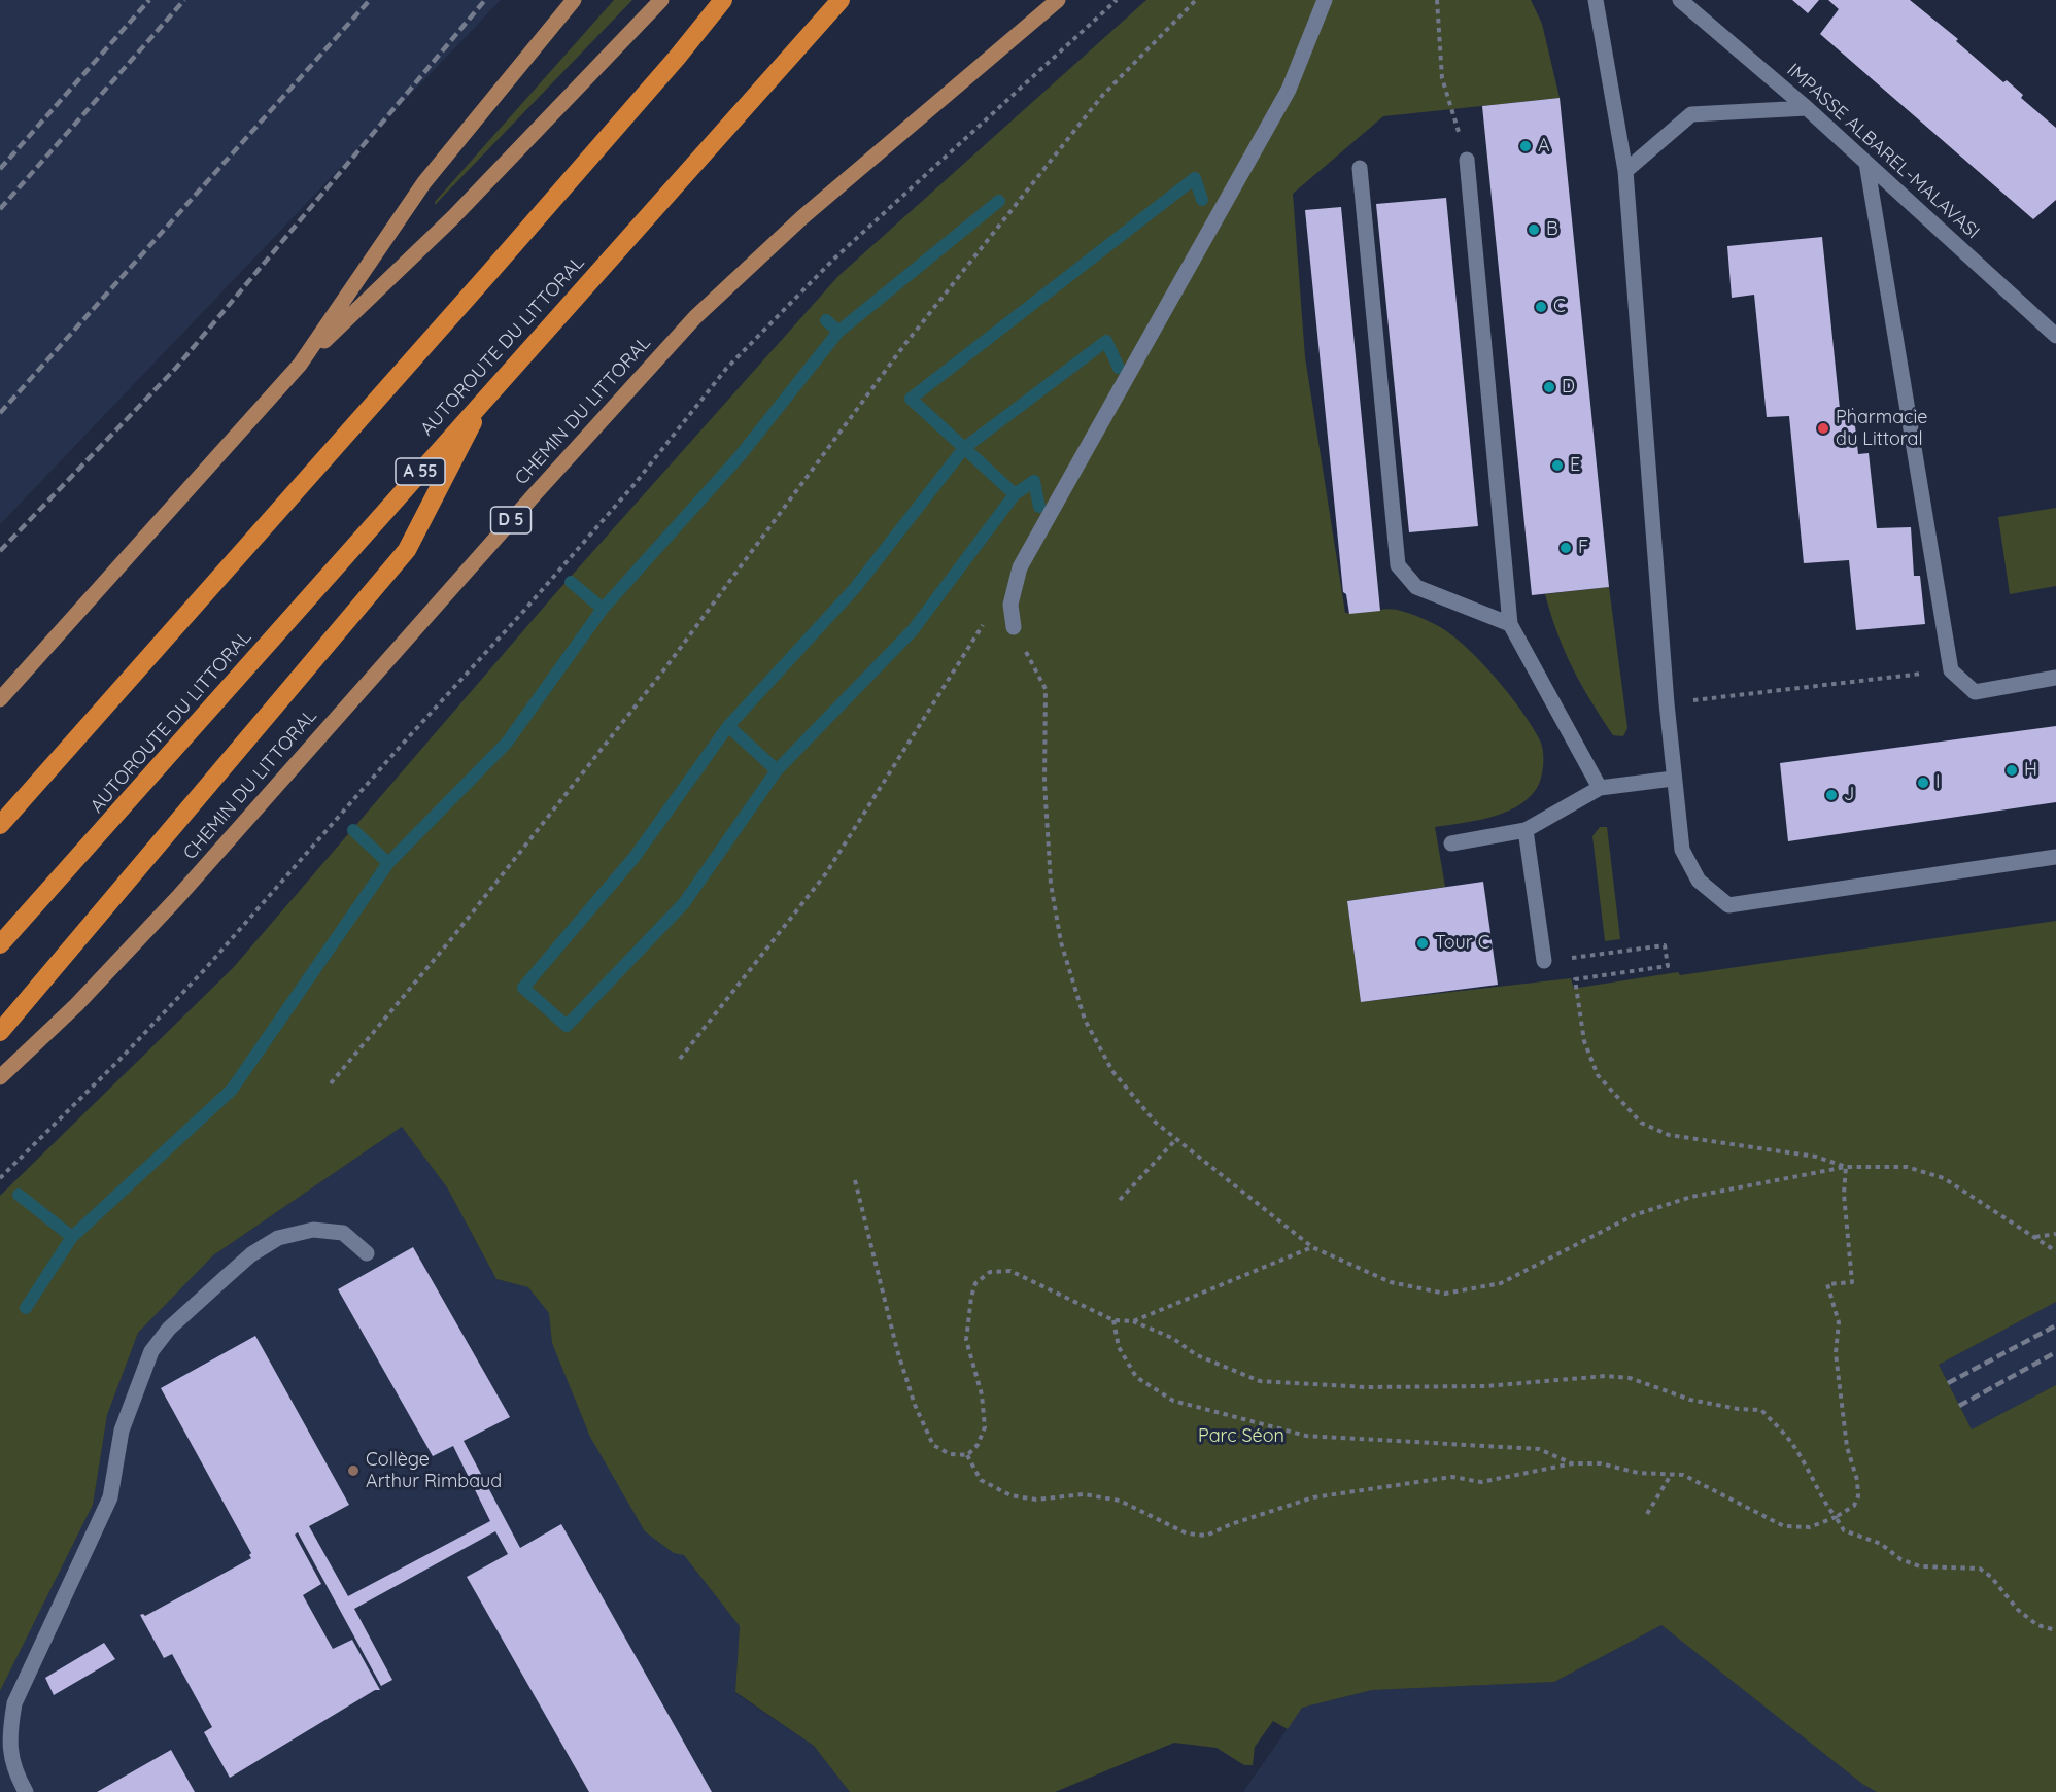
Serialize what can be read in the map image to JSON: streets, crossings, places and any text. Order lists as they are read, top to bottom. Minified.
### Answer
{"streets":{"highway":["AUTOROUTE DU LITTORAL","A 55"],"main road":["CHEMIN DU LITTORAL","D 5"],"street":["IMPASSE ALBAREL-MALAVASI"]},"parks":["Parc Séon"],"places":["A","B","C","D","Pharmacie du Littoral","E","F","H","I","J","Tour C","Collège Arthur Rimbaud"]}
